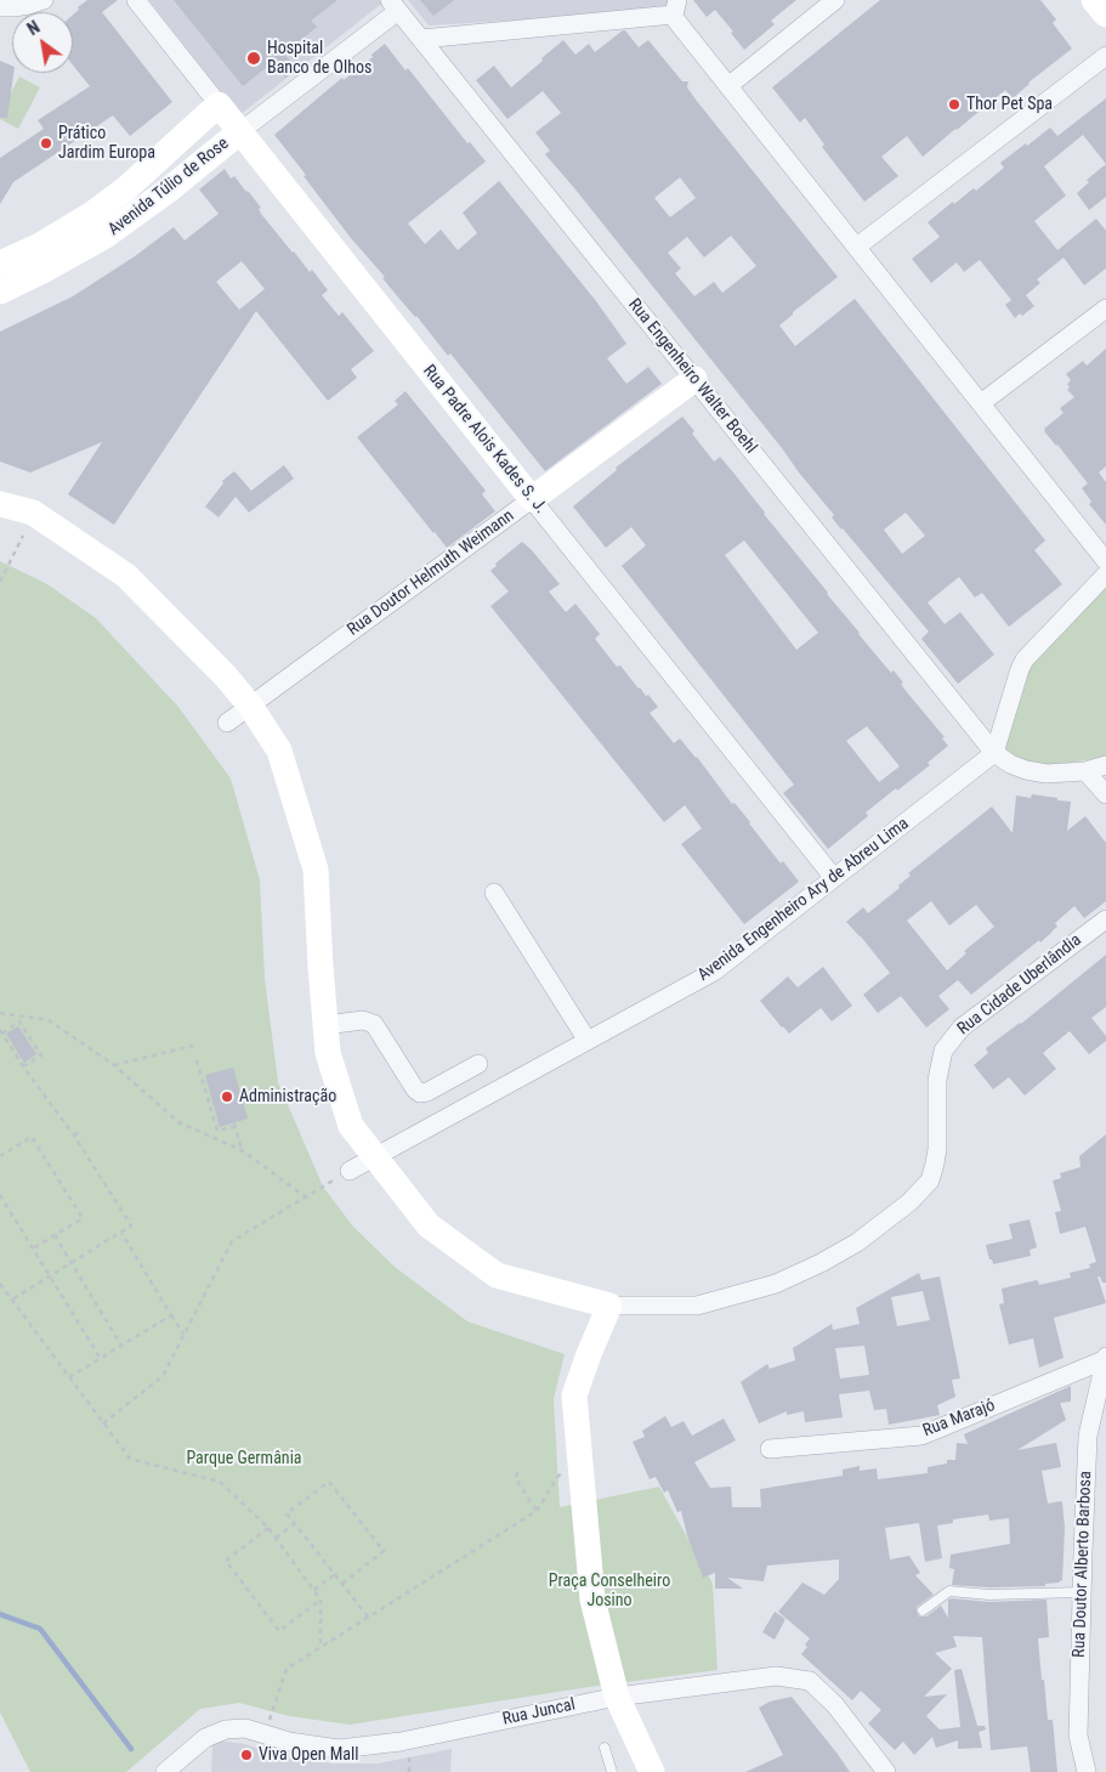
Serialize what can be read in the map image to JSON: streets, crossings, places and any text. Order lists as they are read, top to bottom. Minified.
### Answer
{"streets":{"street":["Avenida Túlio de Rose","Rua Engenheiro Walter Boehl","Rua Padre Alois Kades S. J.","Rua Doutor Helmuth Weimann","Avenida Engenheiro Ary de Abreu Lima","Rua Cidade Uberlândia","Rua Marajó","Rua Doutor Alberto Barbosa","Rua Juncal"]},"crossings":[["Avenida Túlio de Rose","Rua Padre Alois Kades S. J."],["Rua Engenheiro Walter Boehl","Rua Doutor Helmuth Weimann"],["Rua Engenheiro Walter Boehl","Avenida Engenheiro Ary de Abreu Lima"],["Rua Padre Alois Kades S. J.","Rua Doutor Helmuth Weimann"],["Rua Padre Alois Kades S. J.","Avenida Engenheiro Ary de Abreu Lima"],["Rua Marajó","Rua Doutor Alberto Barbosa"]],"parks":["Parque Germânia","Praça Conselheiro Josino"],"places":["Hospital Banco de Olhos","Thor Pet Spa","Prático Jardim Europa","Administração","Viva Open Mall"],"north":"top left"}
